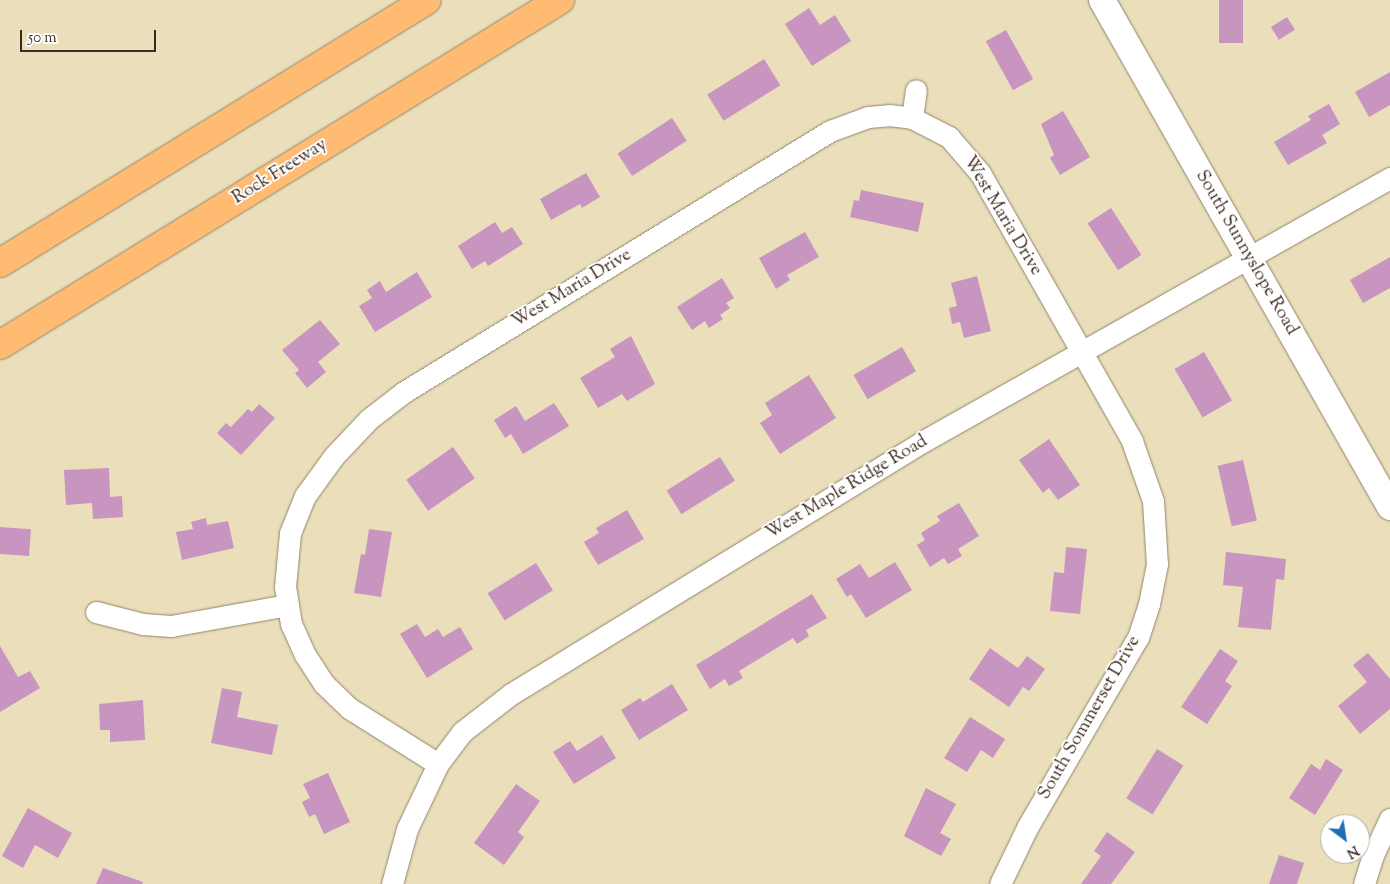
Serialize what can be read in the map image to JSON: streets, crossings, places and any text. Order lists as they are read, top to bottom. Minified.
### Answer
{"streets":{"highway":["Rock Freeway"],"street":["West Maria Drive","South Sunnyslope Road","West Maple Ridge Road","South Sommerset Drive"]},"crossings":[["West Maria Drive","West Maple Ridge Road"],["West Maria Drive","South Sommerset Drive"],["South Sunnyslope Road","West Maple Ridge Road"],["West Maple Ridge Road","South Sommerset Drive"]],"scale_bar":"50 m","north":"bottom right"}
